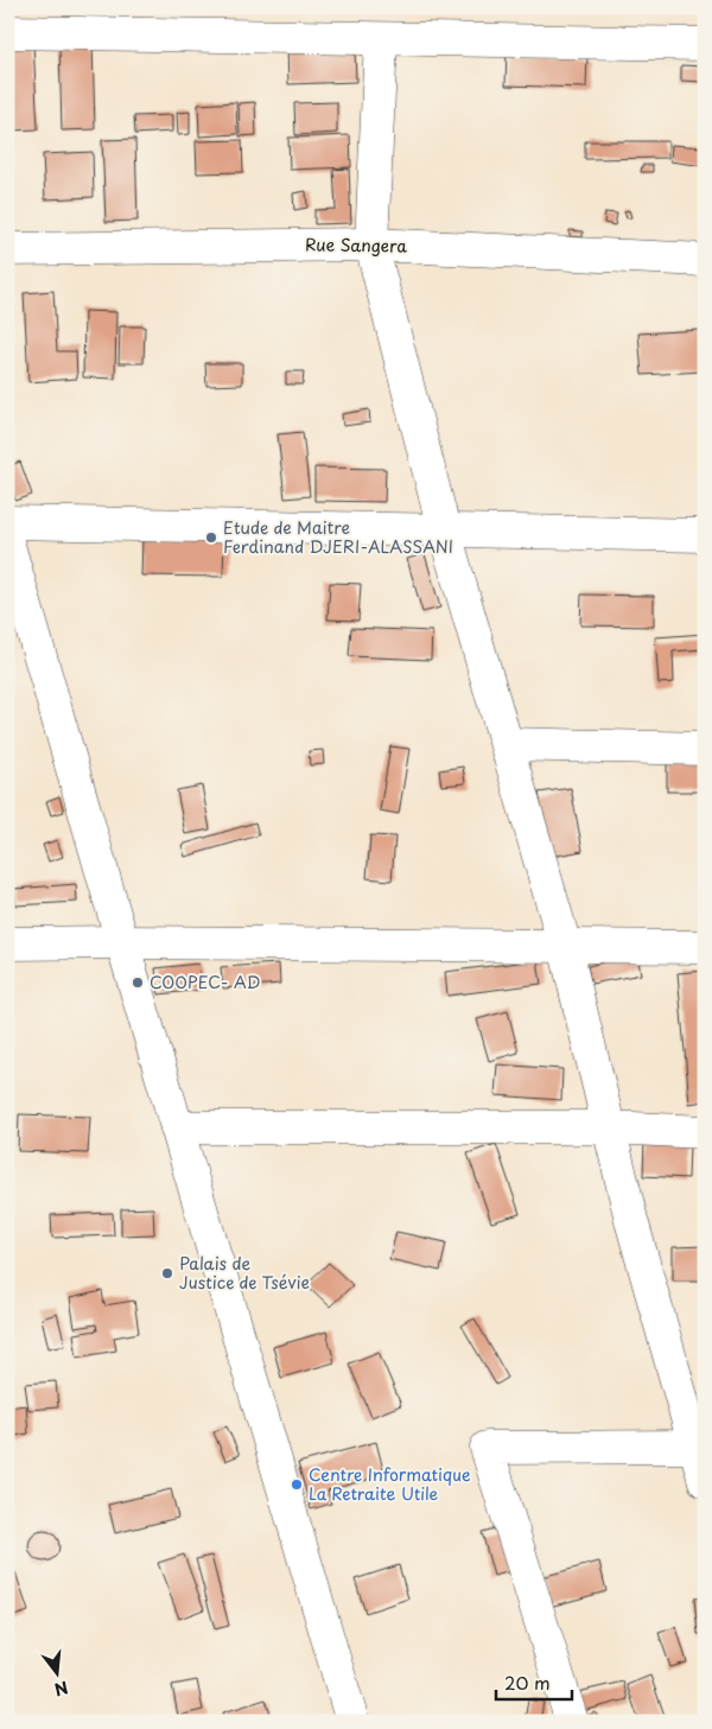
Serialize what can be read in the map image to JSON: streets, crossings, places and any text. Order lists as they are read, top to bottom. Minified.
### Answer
{"streets":{"street":["Rue Sangera"]},"places":["Etude de Maitre Ferdinand DJERI-ALASSANI","COOPEC- AD","Palais de Justice de Tsévie","Centre Informatique La Retraite Utile"],"scale_bar":"20 m","north":"bottom"}
